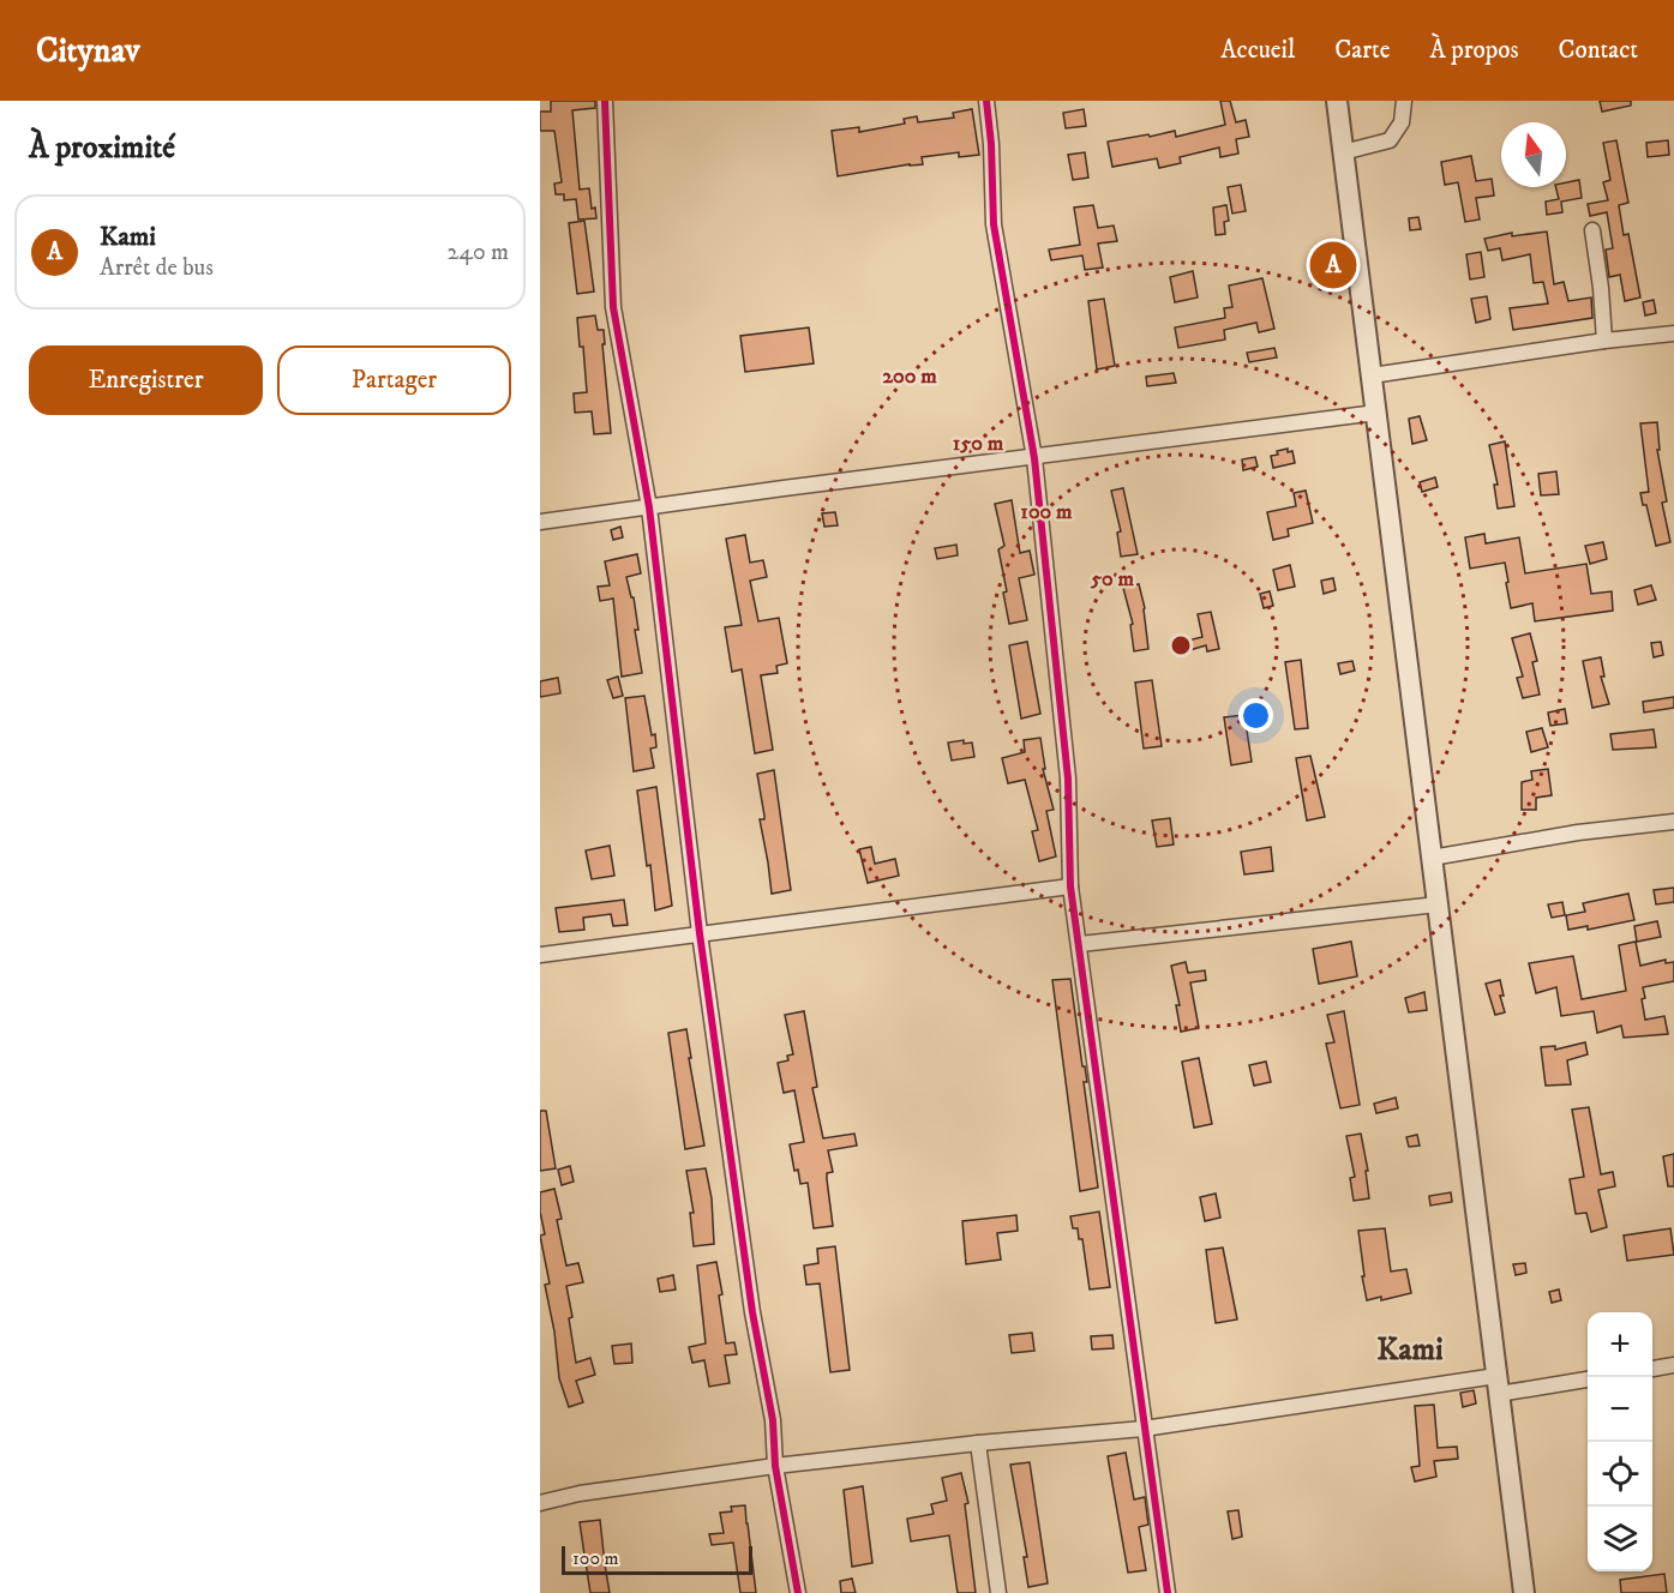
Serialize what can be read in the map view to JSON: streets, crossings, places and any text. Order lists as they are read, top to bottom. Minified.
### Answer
{"districts":["Kami"],"scale_bar":"100 m","north":"top","page":{"header":"Citynav","nav":["Accueil","Carte","À propos","Contact"],"heading":"À proximité","list":[{"mark":"A","name":"Kami","note":"Arrêt de bus","value":"240 m"}],"pins":"A","buttons":["Enregistrer","Partager"],"map_buttons":["+","−"],"scale":"100 m"},"rings":["200 m","150 m","100 m","50 m"]}
